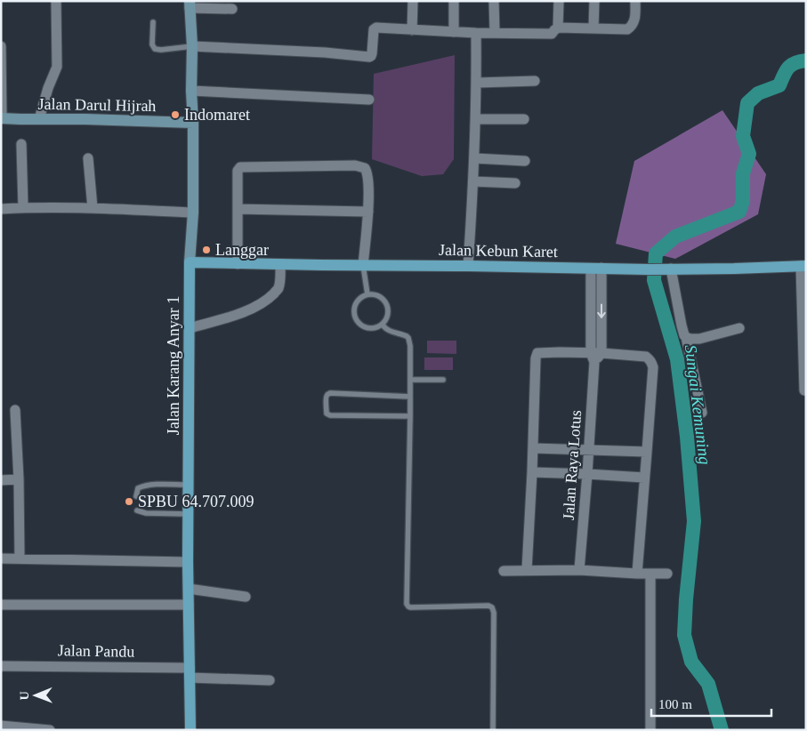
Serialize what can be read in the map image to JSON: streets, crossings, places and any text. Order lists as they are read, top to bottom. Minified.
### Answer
{"streets":{"main road":["Jalan Darul Hijrah","Jalan Kebun Karet","Jalan Karang Anyar 1"],"street":["Jalan Raya Lotus","Jalan Pandu"]},"crossings":[["Jalan Darul Hijrah","Jalan Karang Anyar 1"],["Jalan Kebun Karet","Jalan Karang Anyar 1"],["Jalan Kebun Karet","Jalan Raya Lotus"],["Jalan Karang Anyar 1","Jalan Pandu"]],"water":["Sungai Kemuning"],"places":["Indomaret","Langgar","SPBU 64.707.009"],"scale_bar":"100 m","north":"left"}
